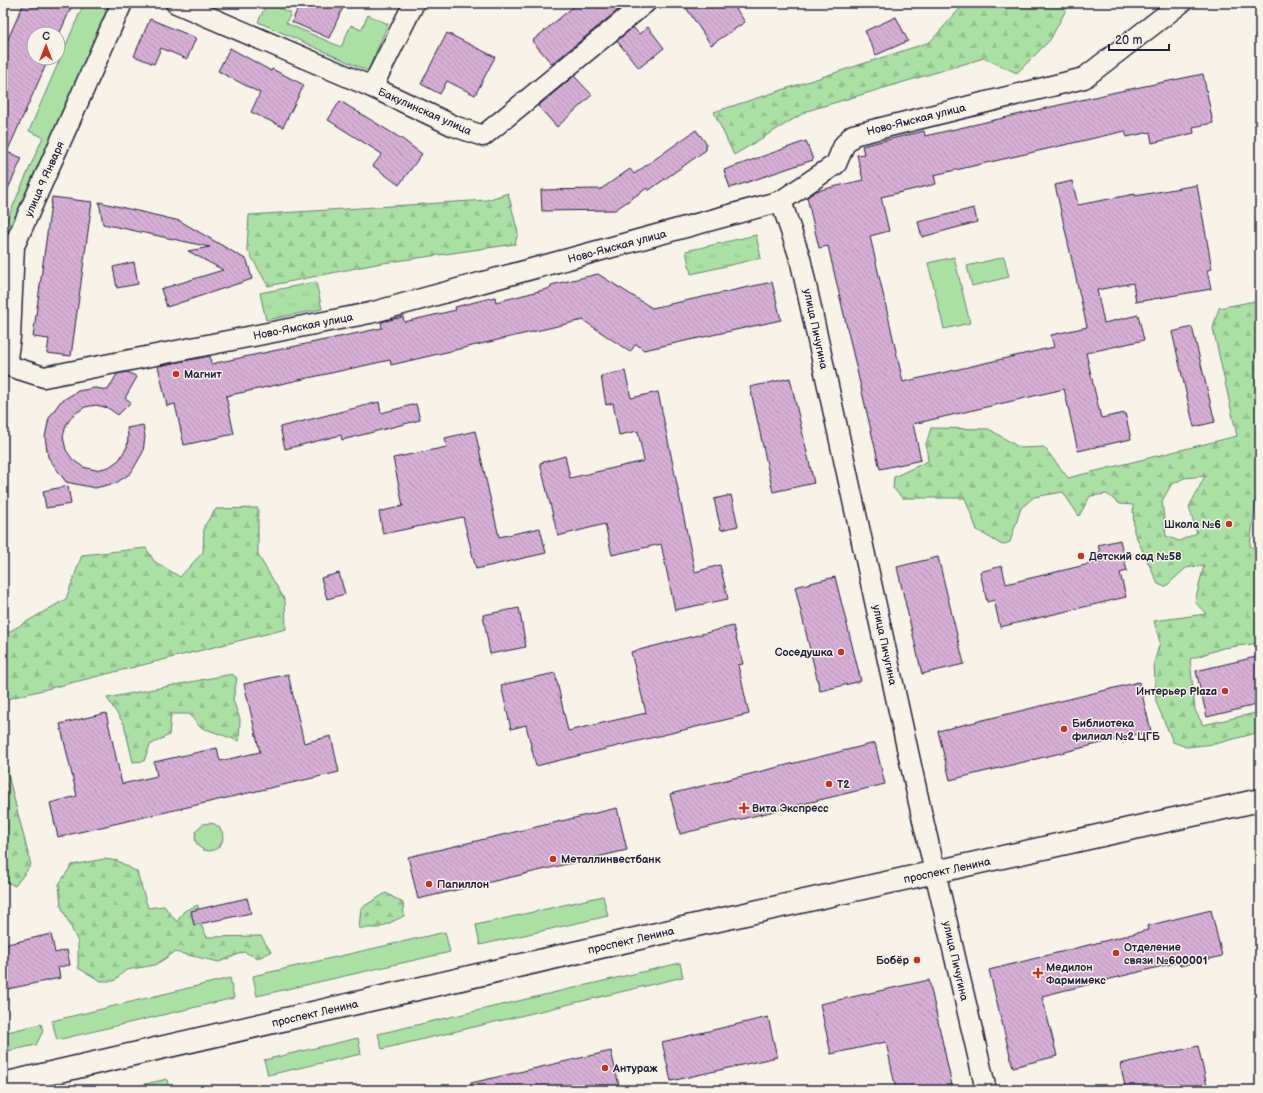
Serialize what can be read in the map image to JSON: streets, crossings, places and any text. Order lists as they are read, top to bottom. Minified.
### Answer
{"streets":{"main road":["проспект Ленина"],"street":["Бакулинская улица","Ново-Ямская улица","улица 9 Января","улица Пичугина"]},"crossings":[["Ново-Ямская улица","улица 9 Января"],["Ново-Ямская улица","улица Пичугина"],["улица Пичугина","проспект Ленина"]],"places":{"other":["Магнит","Школа №6","Детский сад №58","Соседушка","Интерьер Plaza","Библиотека филиал №2 ЦГБ","T2","Металлинвестбанк","Папиллон","Отделение связи №600001","Бобёр","Антураж"],"health":["Вита Экспресс","Медилон Фармимекс"]},"scale_bar":"20 m","north":"top"}
